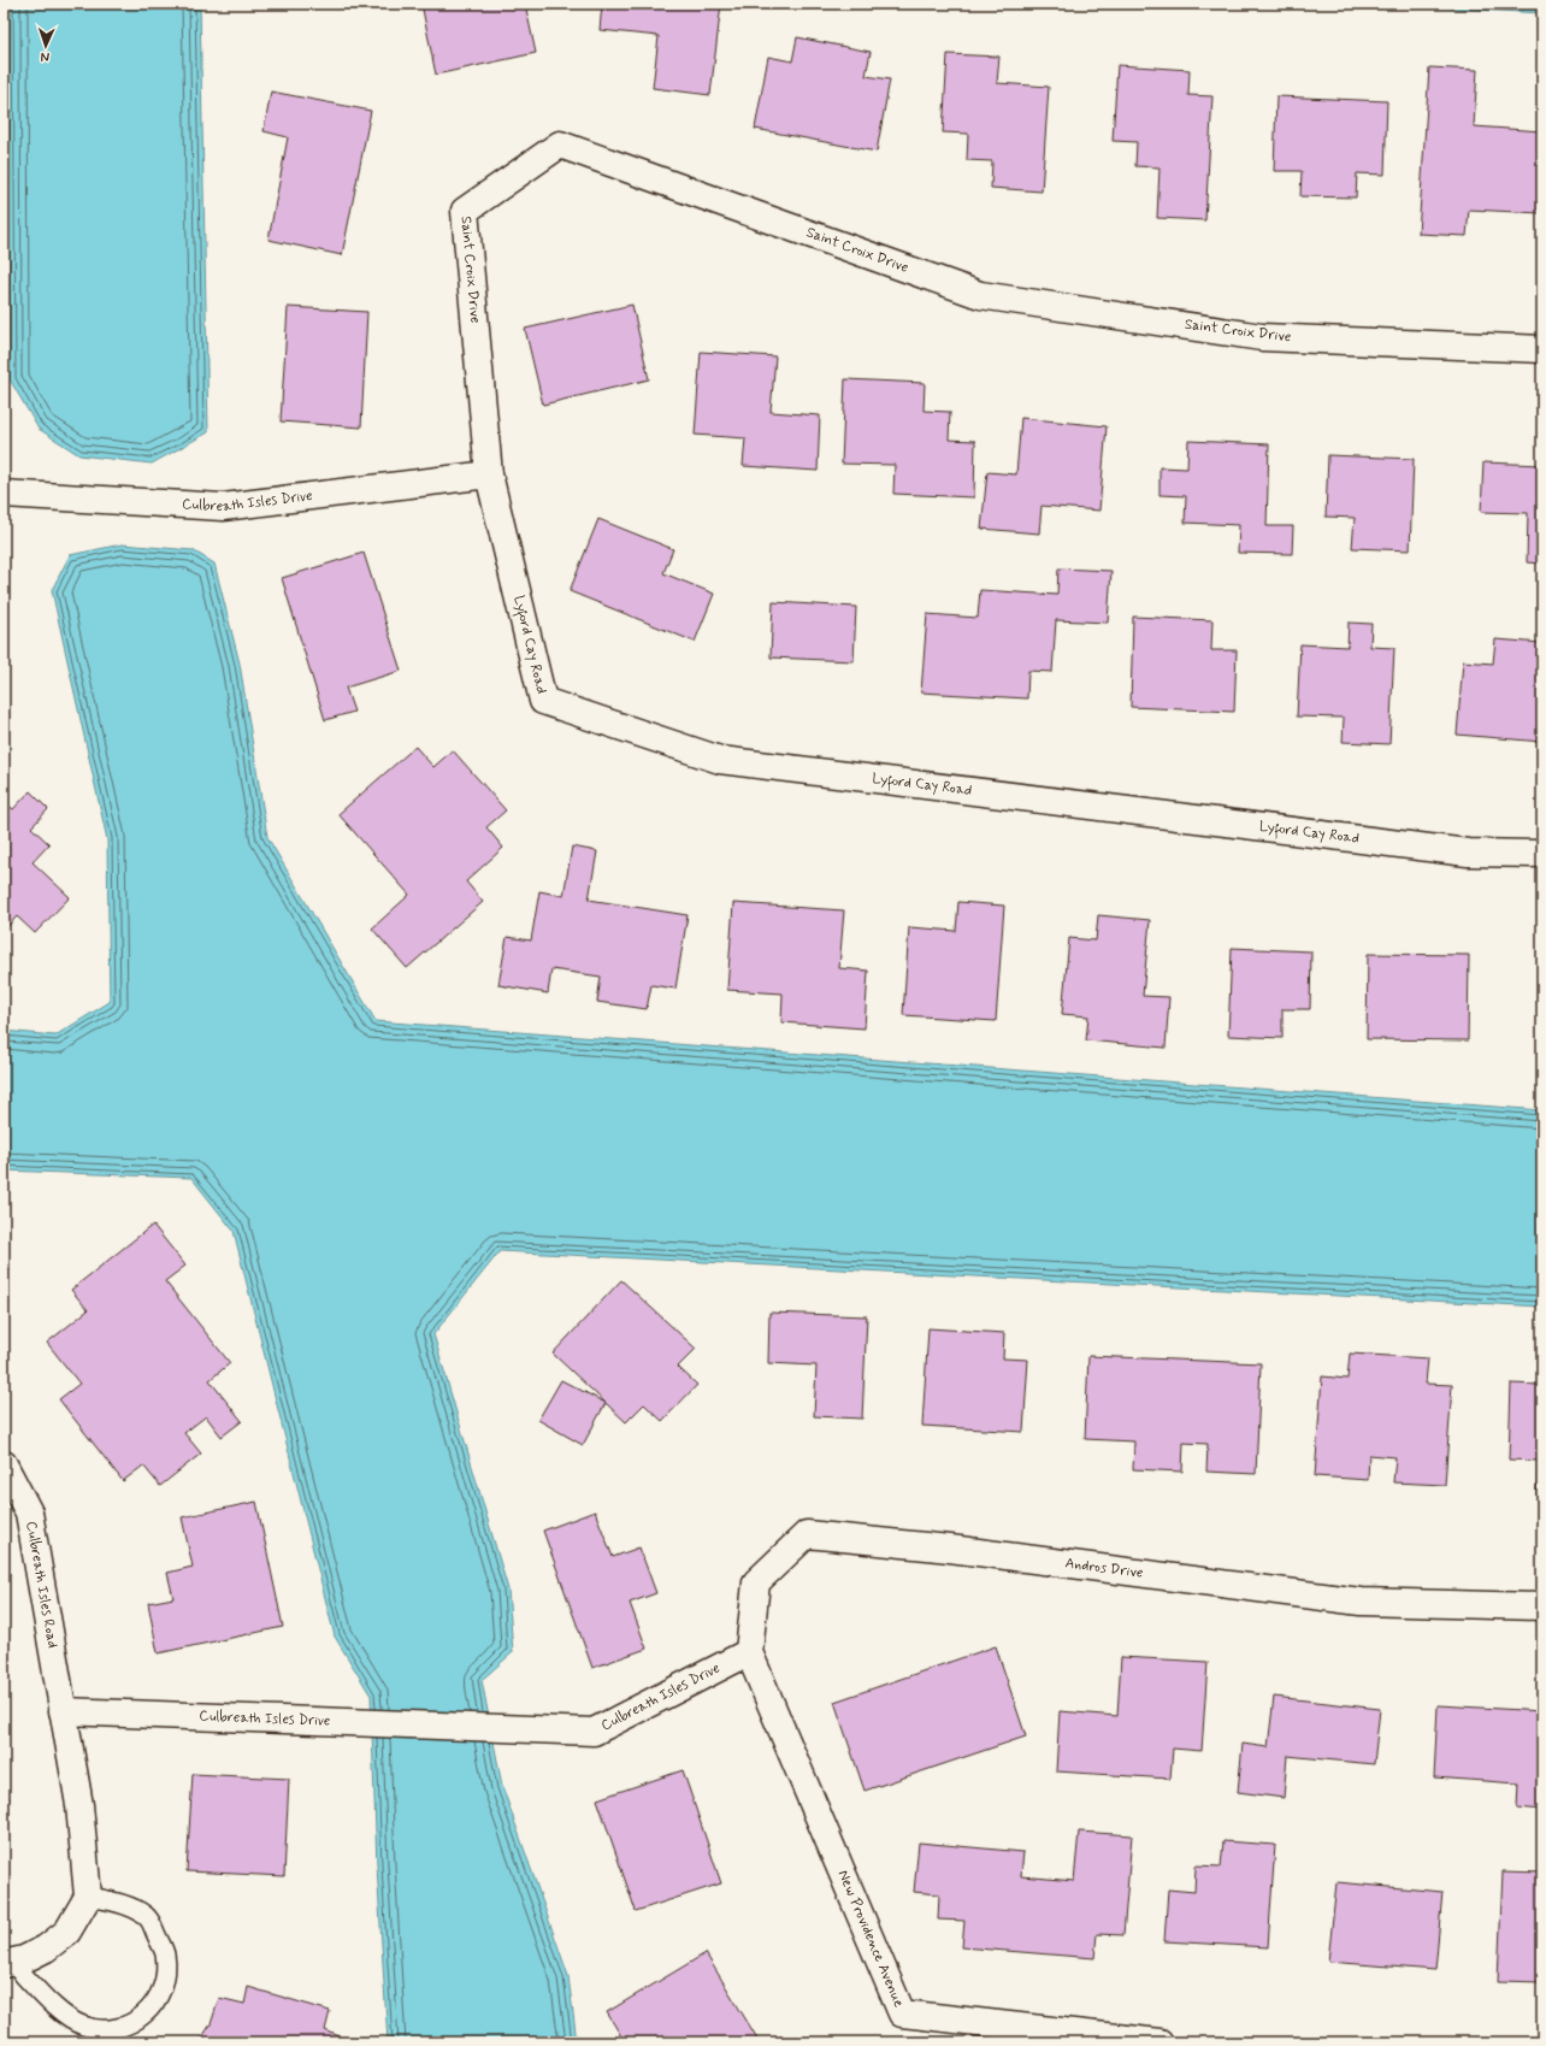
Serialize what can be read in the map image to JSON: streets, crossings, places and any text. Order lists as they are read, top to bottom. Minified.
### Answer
{"streets":{"street":["Saint Croix Drive","Culbreath Isles Drive","Lyford Cay Road","Andros Drive","Culbreath Isles Road","New Providence Avenue"]},"crossings":[["Saint Croix Drive","Culbreath Isles Drive"],["Saint Croix Drive","Lyford Cay Road"],["Culbreath Isles Drive","Lyford Cay Road"],["Culbreath Isles Drive","Andros Drive"],["Culbreath Isles Drive","Culbreath Isles Road"],["Culbreath Isles Drive","New Providence Avenue"],["Andros Drive","New Providence Avenue"]],"north":"bottom"}
